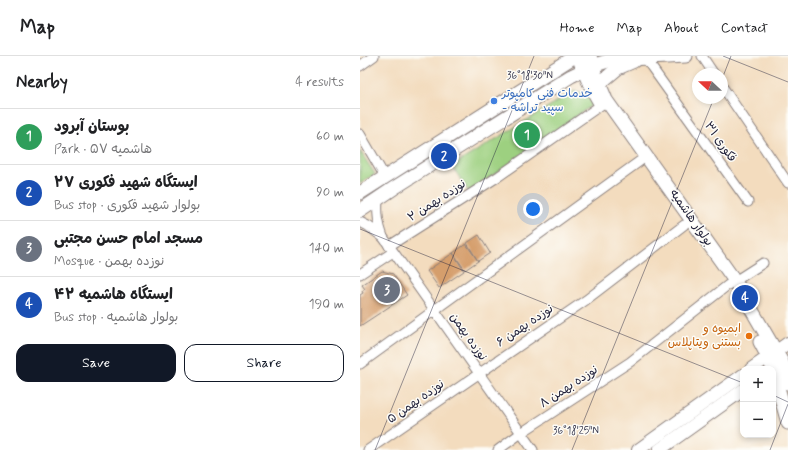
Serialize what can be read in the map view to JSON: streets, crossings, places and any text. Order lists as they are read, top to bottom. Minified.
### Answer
{"streets":{"main road":["بولوار هاشمیه"],"street":["فکوری ۳۱","نوزده بهمن ۲","نوزده بهمن ۶","نوزده بهمن","نوزده بهمن ۸","نوزده بهمن ۵"]},"crossings":[["نوزده بهمن ۲","بولوار هاشمیه"],["نوزده بهمن ۲","نوزده بهمن"],["بولوار هاشمیه","نوزده بهمن ۶"],["بولوار هاشمیه","نوزده بهمن ۸"],["نوزده بهمن ۶","نوزده بهمن"],["نوزده بهمن ۶","نوزده بهمن ۵"],["نوزده بهمن","نوزده بهمن ۸"],["نوزده بهمن","نوزده بهمن ۵"]],"places":["خدمات فنی کامپوتر - سپید تراشه","ابمیوه و بستنی ویتاپلاس"],"north":"left","page":{"header":"Map","nav":["Home","Map","About","Contact"],"heading":["Nearby","4 results"],"list":[{"mark":"1","name":"بوستان آبرود","note":"Park · هاشمیه ۵۷","value":"60 m"},{"mark":"2","name":"ایستگاه شهید فکوری ۲۷","note":"Bus stop · بولوار شهید فکوری","value":"90 m"},{"mark":"3","name":"مسجد امام حسن مجتبی","note":"Mosque · نوزده بهمن","value":"140 m"},{"mark":"4","name":"ایستگاه هاشمیه ۴۲","note":"Bus stop · بولوار هاشمیه","value":"190 m"}],"pins":["1","2","3","4"],"buttons":["Save","Share"],"map_buttons":["+","−"]},"coordinates":["36°18'30\"N","36°18'25\"N"]}
